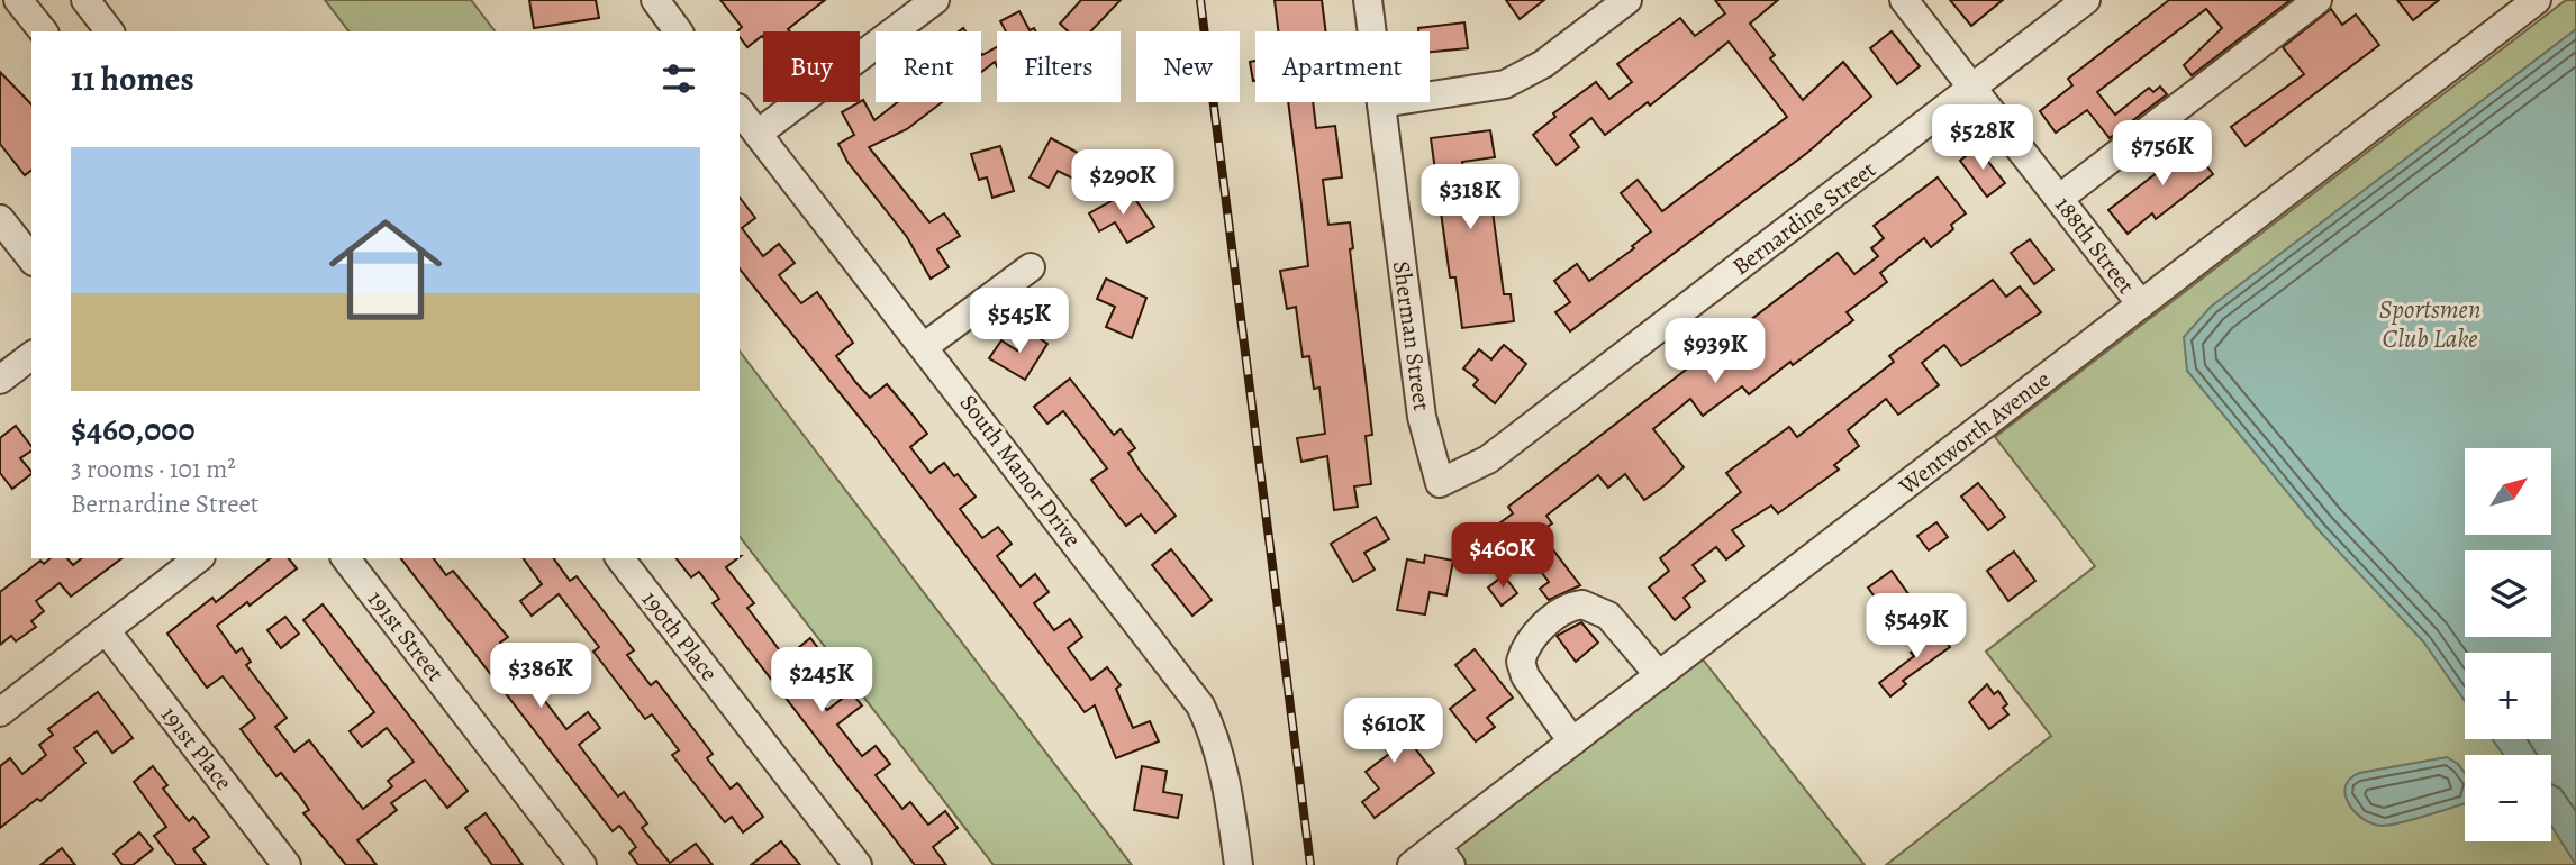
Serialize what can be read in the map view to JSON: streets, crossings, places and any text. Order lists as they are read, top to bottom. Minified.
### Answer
{"streets":{"street":["Bernardine Street","188th Street","Sherman Street","Wentworth Avenue","South Manor Drive","191st Street","190th Place","191st Place"]},"crossings":[["Bernardine Street","188th Street"],["Bernardine Street","Sherman Street"],["188th Street","Wentworth Avenue"]],"water":["Sportsmen Club Lake"],"north":"top right","page":{"chip":["Buy","Rent","Filters","New","Apartment"],"heading":"11 homes","price":["$528K","$756K","$290K","$318K","$545K","$939K","$460K","$549K","$386K","$245K","$610K"],"list":[{"name":"$460,000","note":"3 rooms · 101 m² · Bernardine Street"}],"map_buttons":["+","−"]}}
